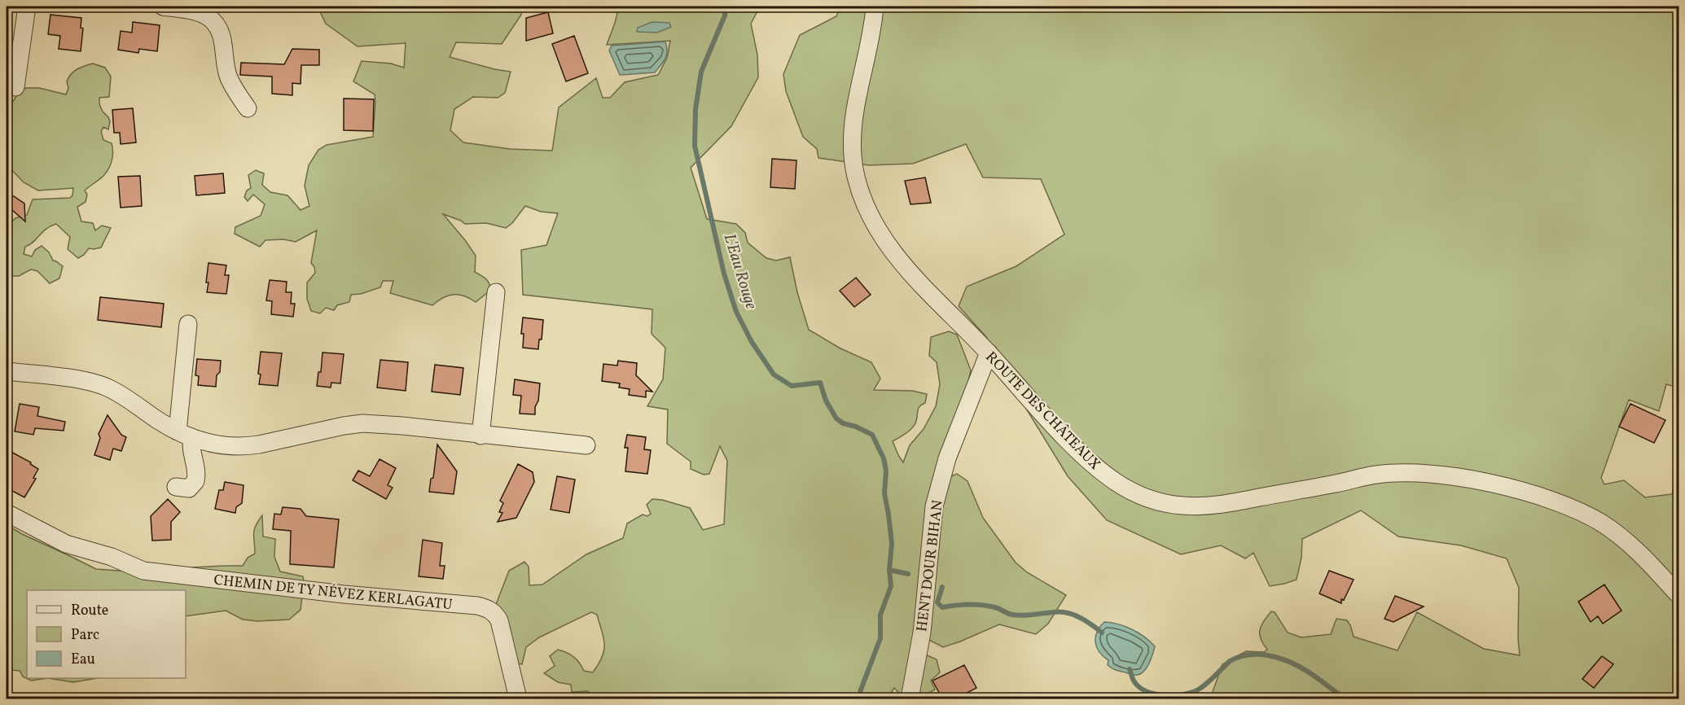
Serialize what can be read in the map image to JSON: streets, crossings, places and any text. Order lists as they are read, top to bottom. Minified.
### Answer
{"streets":{"street":["ROUTE DES CHÂTEAUX","HENT DOUR BIHAN","CHEMIN DE TY NÉVEZ KERLAGATU"]},"crossings":[["ROUTE DES CHÂTEAUX","HENT DOUR BIHAN"]],"water":["L'Eau Rouge"],"legend":["Route","Parc","Eau"]}
